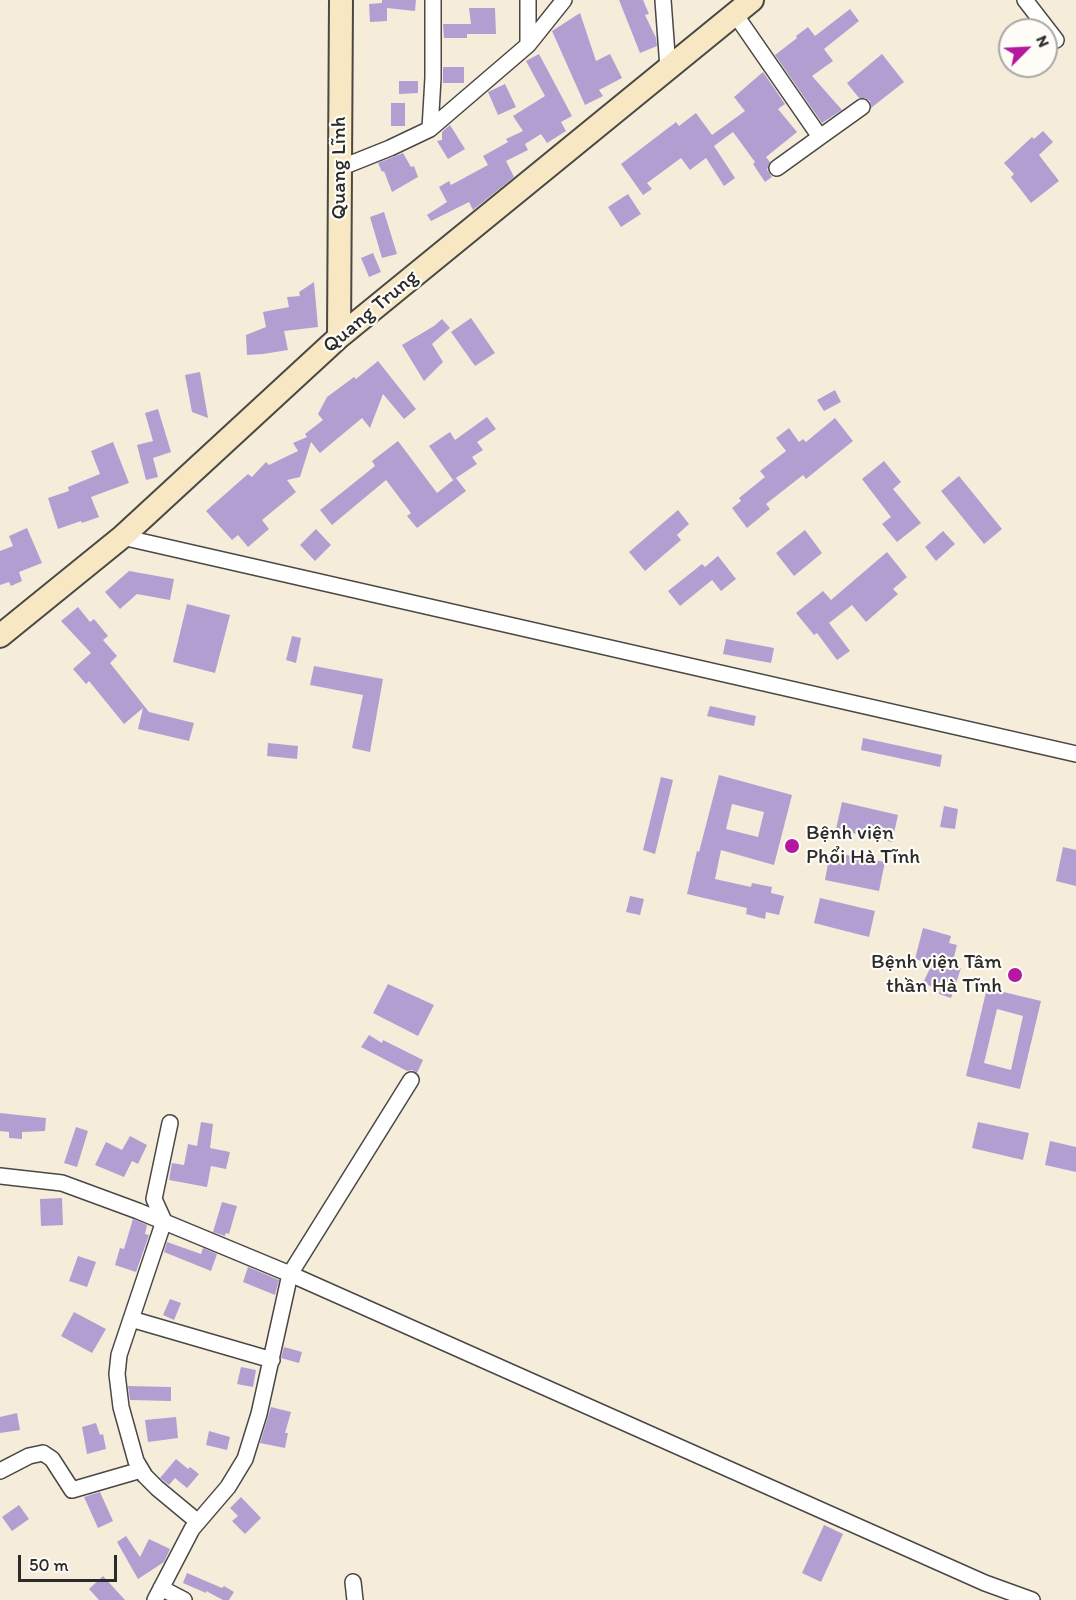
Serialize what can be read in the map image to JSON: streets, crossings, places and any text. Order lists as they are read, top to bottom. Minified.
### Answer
{"streets":{"main road":["Quang Lĩnh","Quang Trung"]},"crossings":[["Quang Lĩnh","Quang Trung"]],"places":["Bệnh viện Phổi Hà Tĩnh","Bệnh viện Tâm thần Hà Tĩnh"],"scale_bar":"50 m","north":"top right"}
